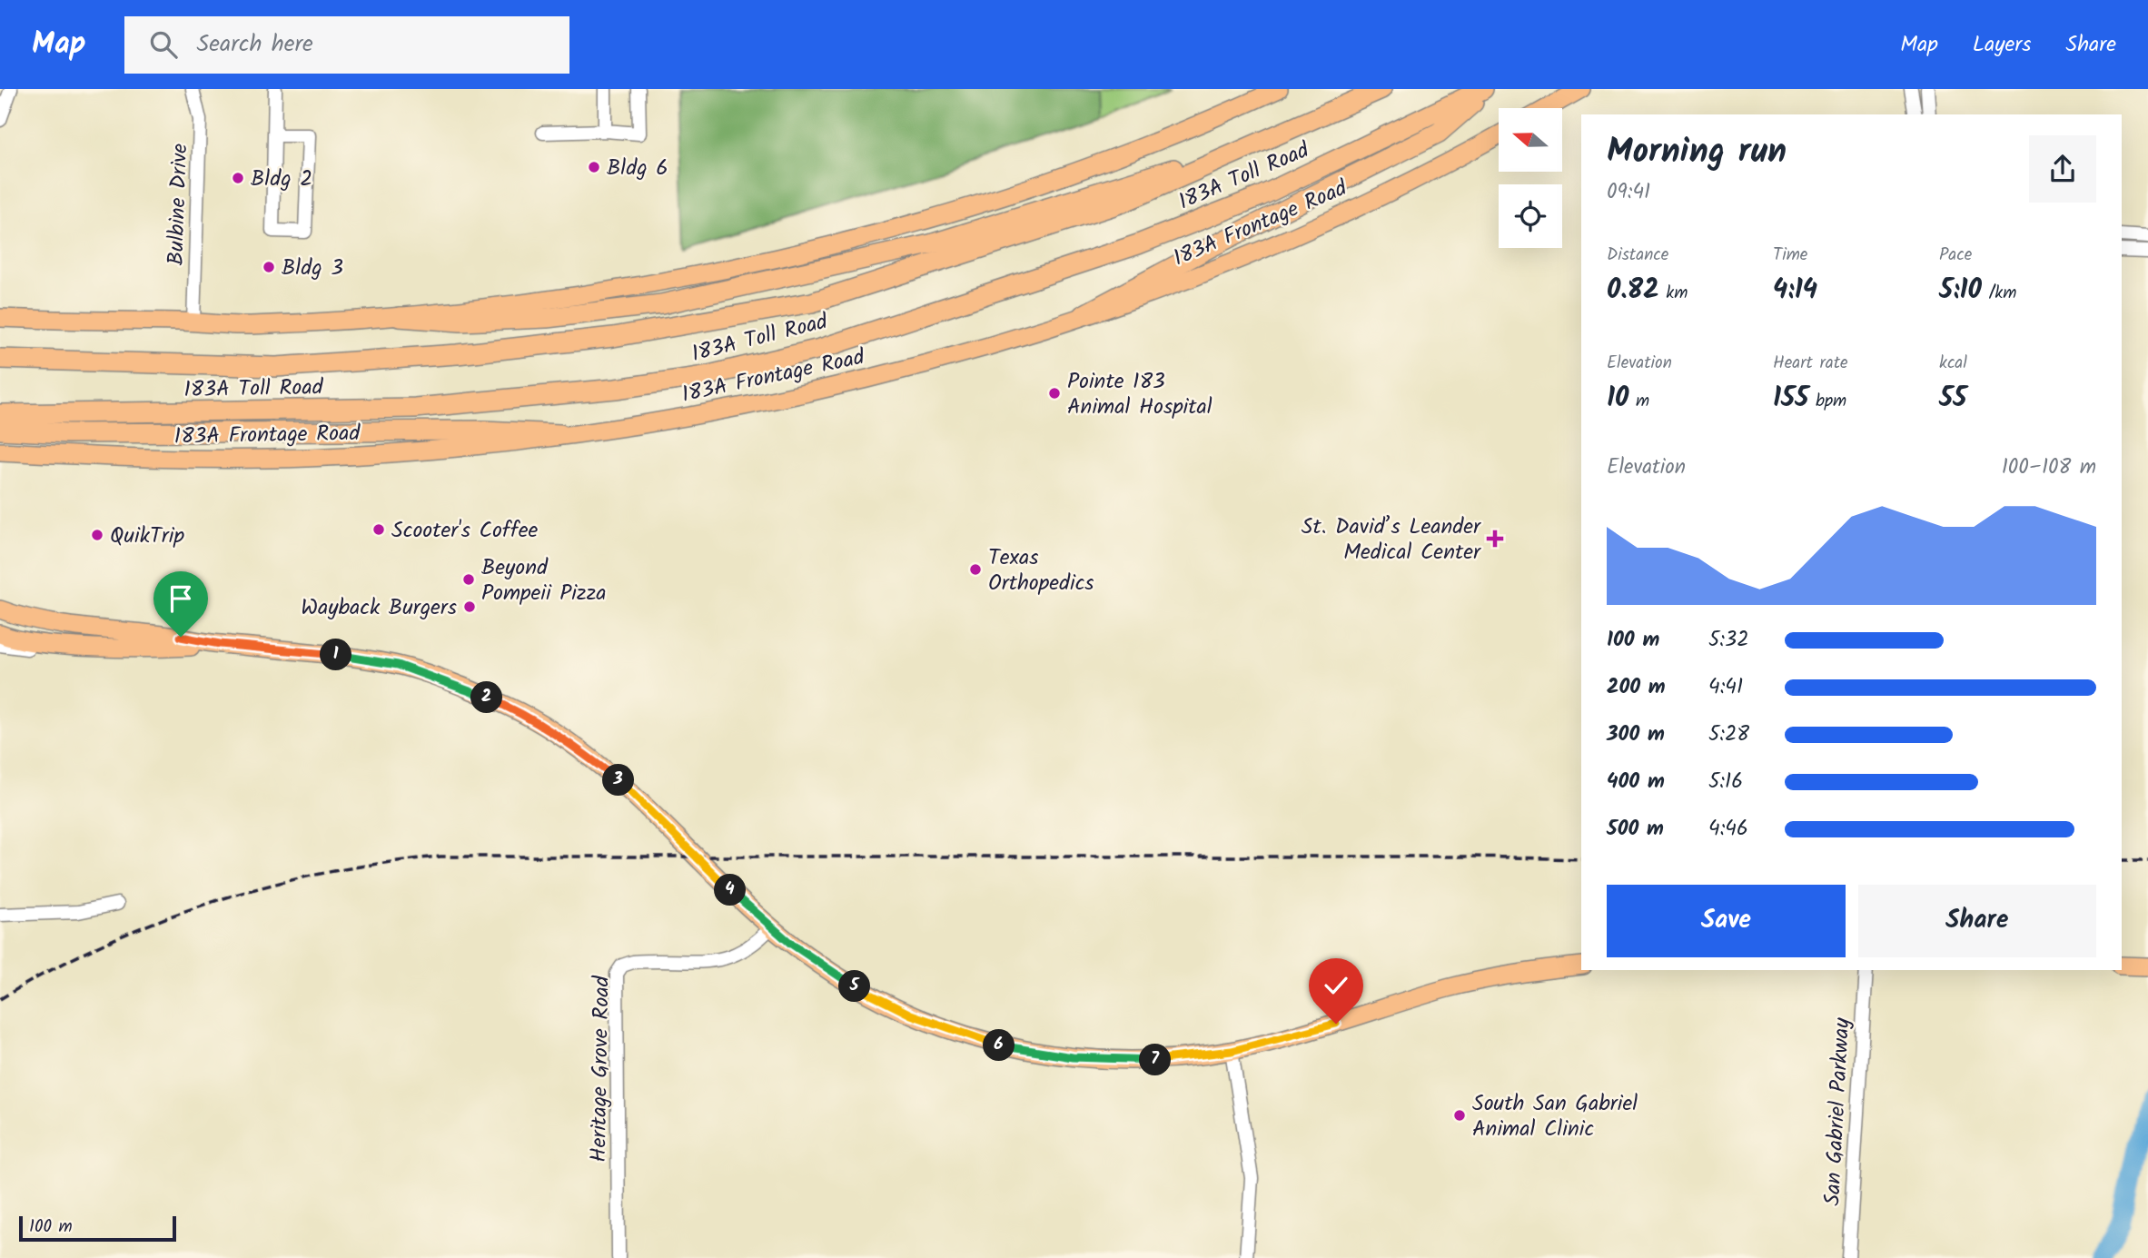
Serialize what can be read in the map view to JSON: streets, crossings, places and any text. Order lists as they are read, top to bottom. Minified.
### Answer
{"streets":{"highway":["183A Toll Road"],"main road":["183A Frontage Road"],"street":["Bulbine Drive","Heritage Grove Road","San Gabriel Parkway"]},"places":{"other":["Bldg 6","Bldg 2","Bldg 3","Pointe 183 Animal Hospital","Scooter's Coffee","QuikTrip","Texas Orthopedics","Beyond Pompeii Pizza","Wayback Burgers","South San Gabriel Animal Clinic"],"health":["St. David’s Leander Medical Center"]},"scale_bar":"100 m","north":"left","page":{"header":"Map","search":"Search here","nav":["Map","Layers","Share"],"heading":["Morning run","09:41"],"stats":[["Distance","0.82 km"],["Time","4:14"],["Pace","5:10 /km"],["Elevation","10 m"],["Heart rate","155 bpm"],["kcal","55"]],"chart":["Elevation","100–108 m"],"list":[{"name":"100 m","note":"5:32"},{"name":"200 m","note":"4:41"},{"name":"300 m","note":"5:28"},{"name":"400 m","note":"5:16"},{"name":"500 m","note":"4:46"}],"pins":["1","2","3","4","5","6","7"],"buttons":["Save","Share"],"scale":"100 m"}}
